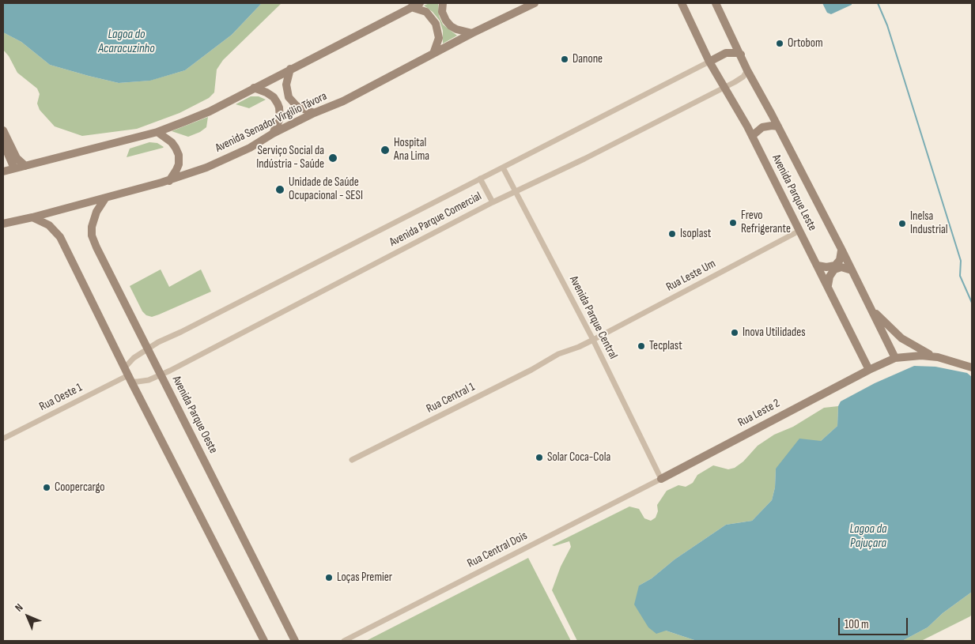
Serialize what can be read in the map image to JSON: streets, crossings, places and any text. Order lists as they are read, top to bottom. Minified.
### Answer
{"streets":{"street":["Avenida Senador Virgílio Távora","Avenida Parque Leste","Avenida Parque Comercial","Rua Leste Um","Avenida Parque Central","Rua Oeste 1","Rua Central 1","Rua Leste 2","Avenida Parque Oeste","Rua Central Dois"]},"crossings":[["Avenida Senador Virgílio Távora","Avenida Parque Oeste"],["Avenida Parque Leste","Avenida Parque Comercial"],["Avenida Parque Leste","Rua Leste Um"],["Avenida Parque Leste","Rua Leste 2"],["Avenida Parque Comercial","Avenida Parque Central"],["Avenida Parque Comercial","Rua Oeste 1"],["Avenida Parque Comercial","Avenida Parque Oeste"],["Rua Leste Um","Avenida Parque Central"],["Rua Leste Um","Rua Central 1"],["Avenida Parque Central","Rua Leste 2"],["Avenida Parque Central","Rua Central Dois"],["Rua Leste 2","Rua Central Dois"]],"water":["Lagoa do Acaracuzinho","Lagoa da Pajuçara"],"places":["Ortobom","Danone","Hospital Ana Lima","Serviço Social da Indústria - Saúde","Unidade de Saúde Ocupacional - SESI","Frevo Refrigerante","Inelsa Industrial","Isoplast","Inova Utilidades","Tecplast","Solar Coca-Cola","Coopercargo","Loças Premier"],"scale_bar":"100 m","north":"top left"}
